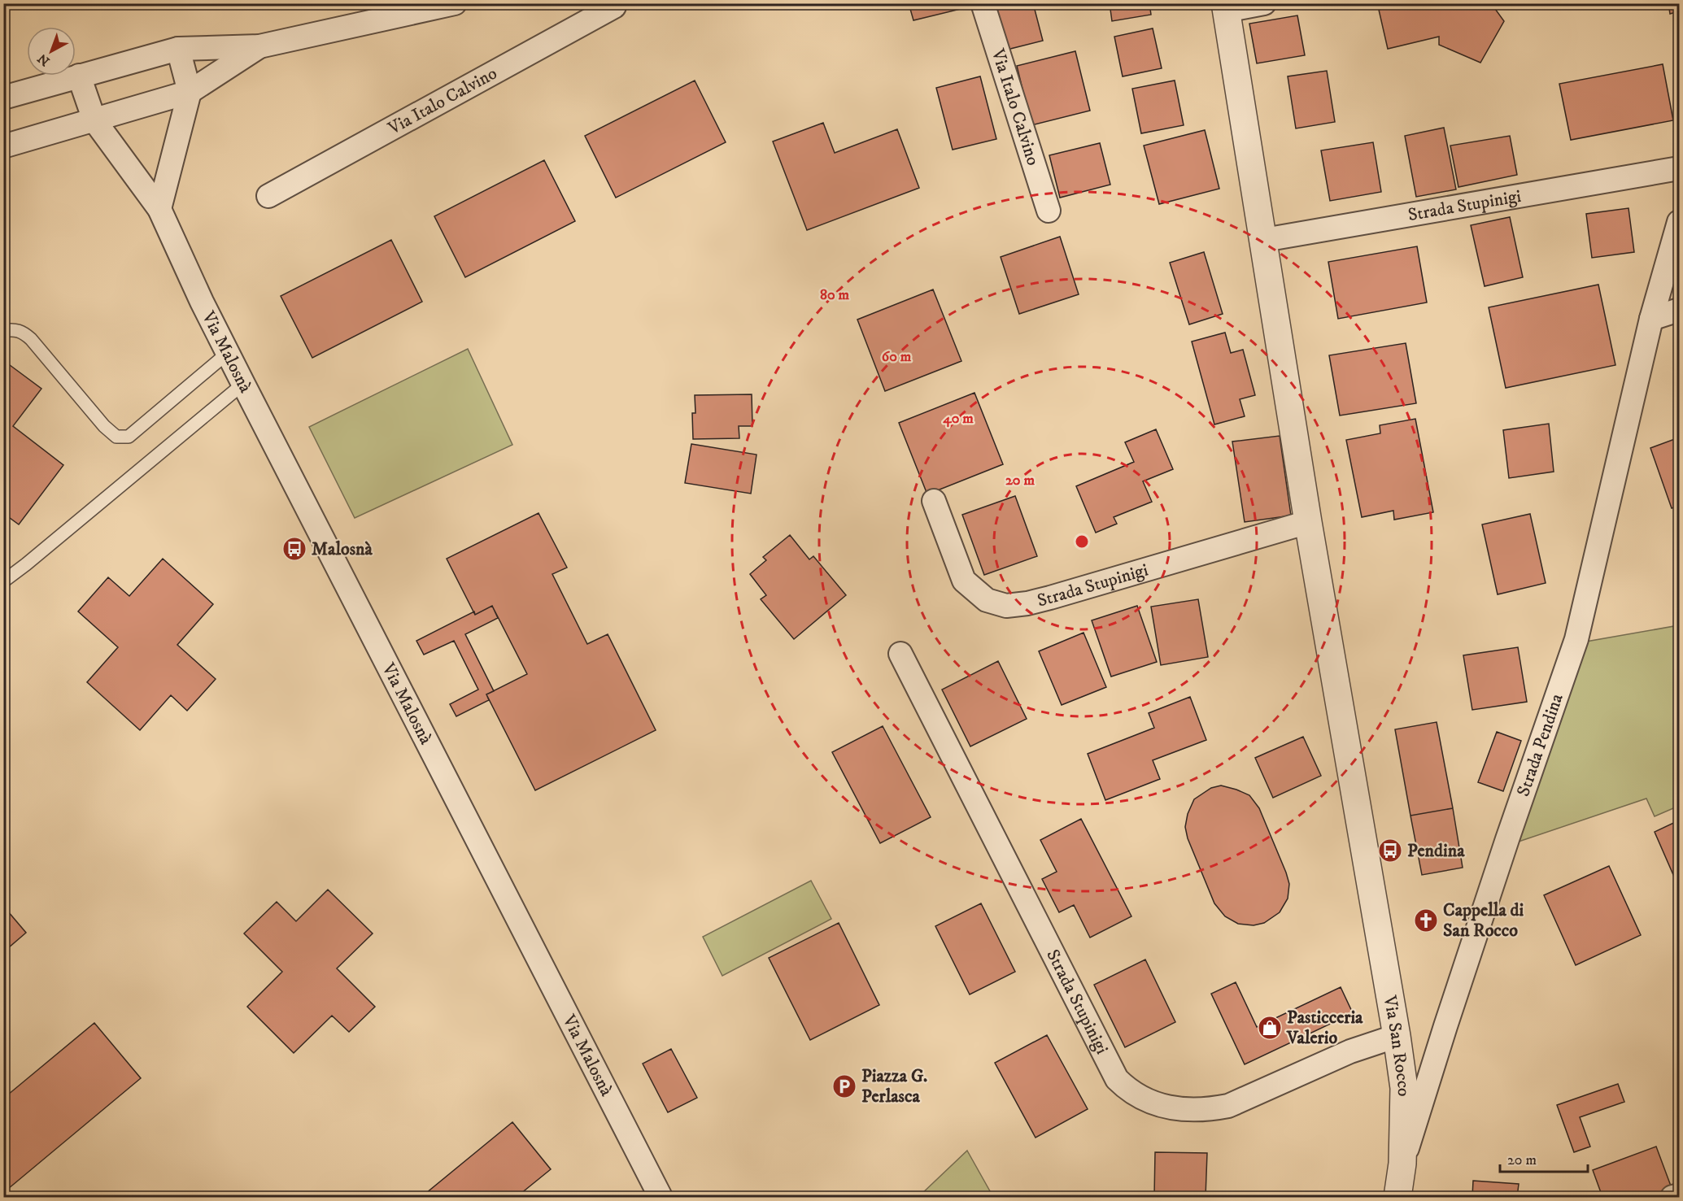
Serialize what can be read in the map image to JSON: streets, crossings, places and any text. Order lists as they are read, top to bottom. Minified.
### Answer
{"streets":{"street":["Via Italo Calvino","Strada Stupinigi","Via Malosnà","Strada Pendina","Via San Rocco"]},"crossings":[["Strada Stupinigi","Via San Rocco"],["Strada Pendina","Via San Rocco"]],"places":{"bus stop":["Malosnà","Pendina"],"church":["Cappella di San Rocco"],"shop":["Pasticceria Valerio"],"parking":["Piazza G. Perlasca"]},"scale_bar":"20 m","north":"bottom left","rings":["80 m","60 m","40 m","20 m"]}
